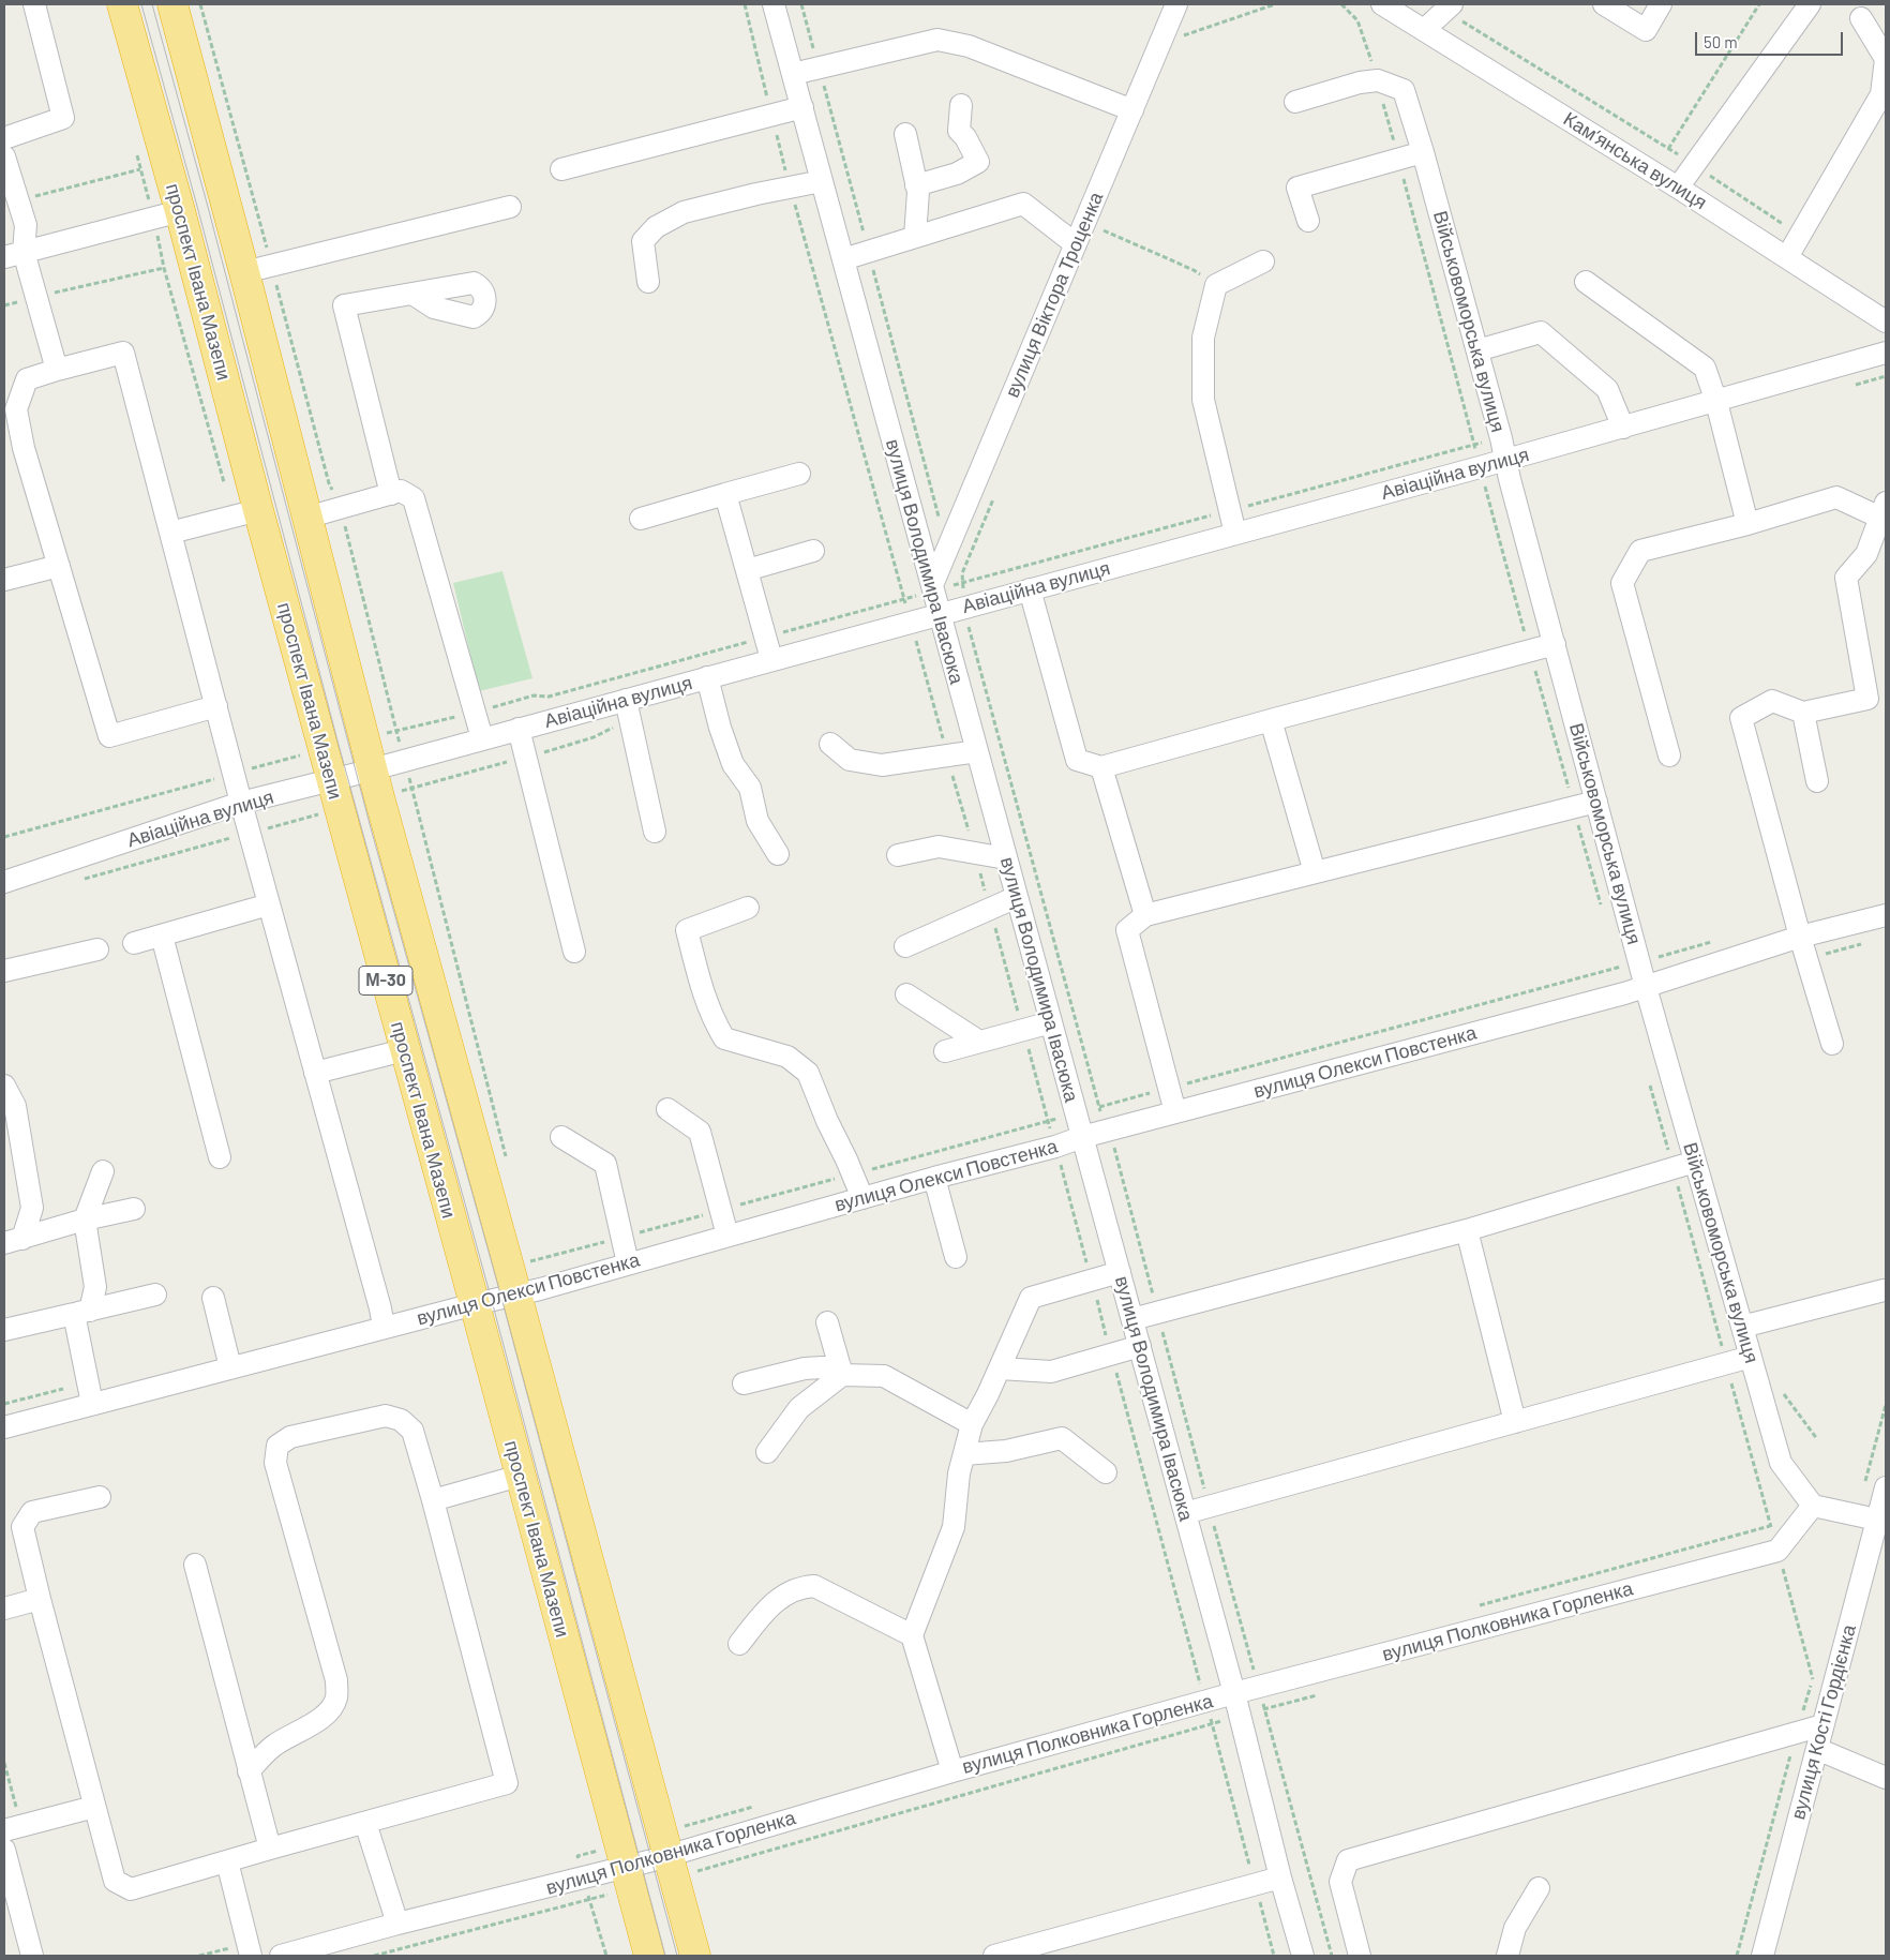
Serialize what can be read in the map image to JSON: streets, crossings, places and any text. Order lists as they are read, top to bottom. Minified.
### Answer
{"streets":{"highway":["проспект Івана Мазепи","М-30"],"street":["Камʼянська вулиця","вулиця Віктора Троценка","Військовоморська вулиця","Авіаційна вулиця","вулиця Володимира Івасюка","вулиця Олекси Повстенка","вулиця Полковника Горленка","вулиця Кості Гордієнка"]},"crossings":[["проспект Івана Мазепи","Авіаційна вулиця"],["проспект Івана Мазепи","вулиця Олекси Повстенка"],["проспект Івана Мазепи","вулиця Полковника Горленка"],["вулиця Віктора Троценка","вулиця Володимира Івасюка"],["Військовоморська вулиця","Авіаційна вулиця"],["Військовоморська вулиця","вулиця Олекси Повстенка"],["Військовоморська вулиця","вулиця Полковника Горленка"],["Авіаційна вулиця","вулиця Володимира Івасюка"],["Авіаційна вулиця","М-30"],["вулиця Володимира Івасюка","вулиця Олекси Повстенка"],["вулиця Володимира Івасюка","вулиця Полковника Горленка"],["М-30","вулиця Олекси Повстенка"],["М-30","вулиця Полковника Горленка"]],"scale_bar":"50 m"}
